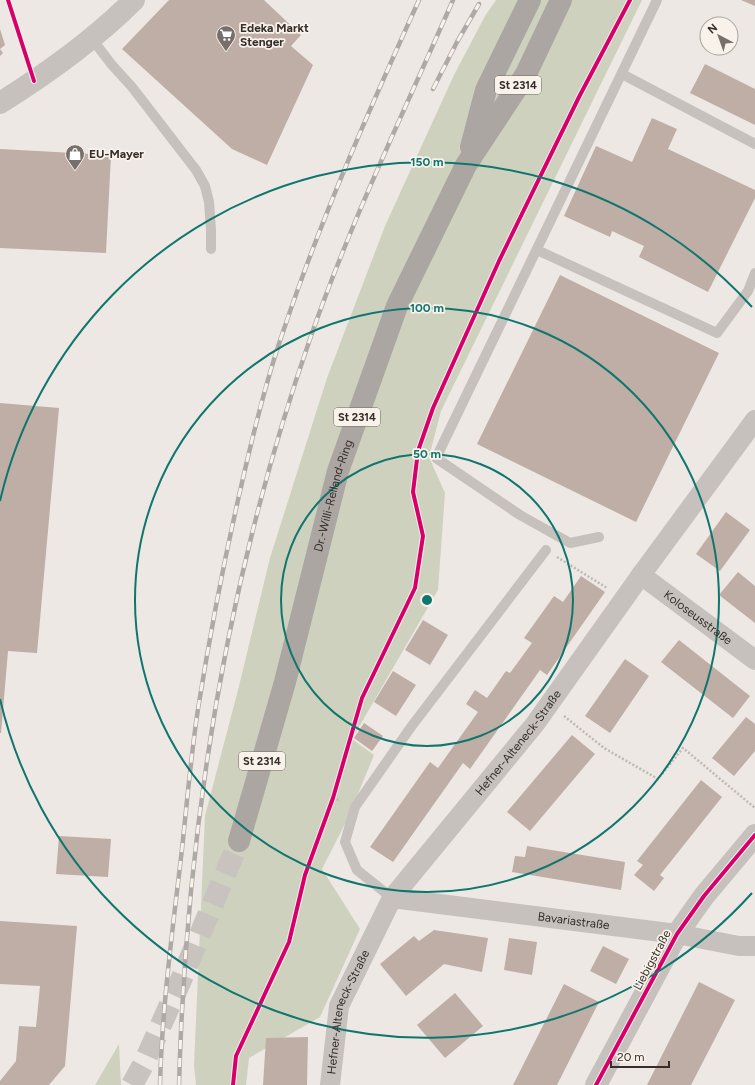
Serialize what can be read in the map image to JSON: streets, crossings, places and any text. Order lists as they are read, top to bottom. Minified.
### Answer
{"streets":{"highway":["St 2314","Dr.-Willi-Reiland-Ring"],"street":["Koloseusstraße","Hefner-Alteneck-Straße","Bavariastraße","Liebigstraße"]},"crossings":[["Koloseusstraße","Hefner-Alteneck-Straße"],["Hefner-Alteneck-Straße","Bavariastraße"],["Bavariastraße","Liebigstraße"]],"places":{"supermarket":["Edeka Markt Stenger"],"shop":["EU-Mayer"]},"scale_bar":"20 m","north":"top left","rings":["150 m","100 m","50 m"]}
